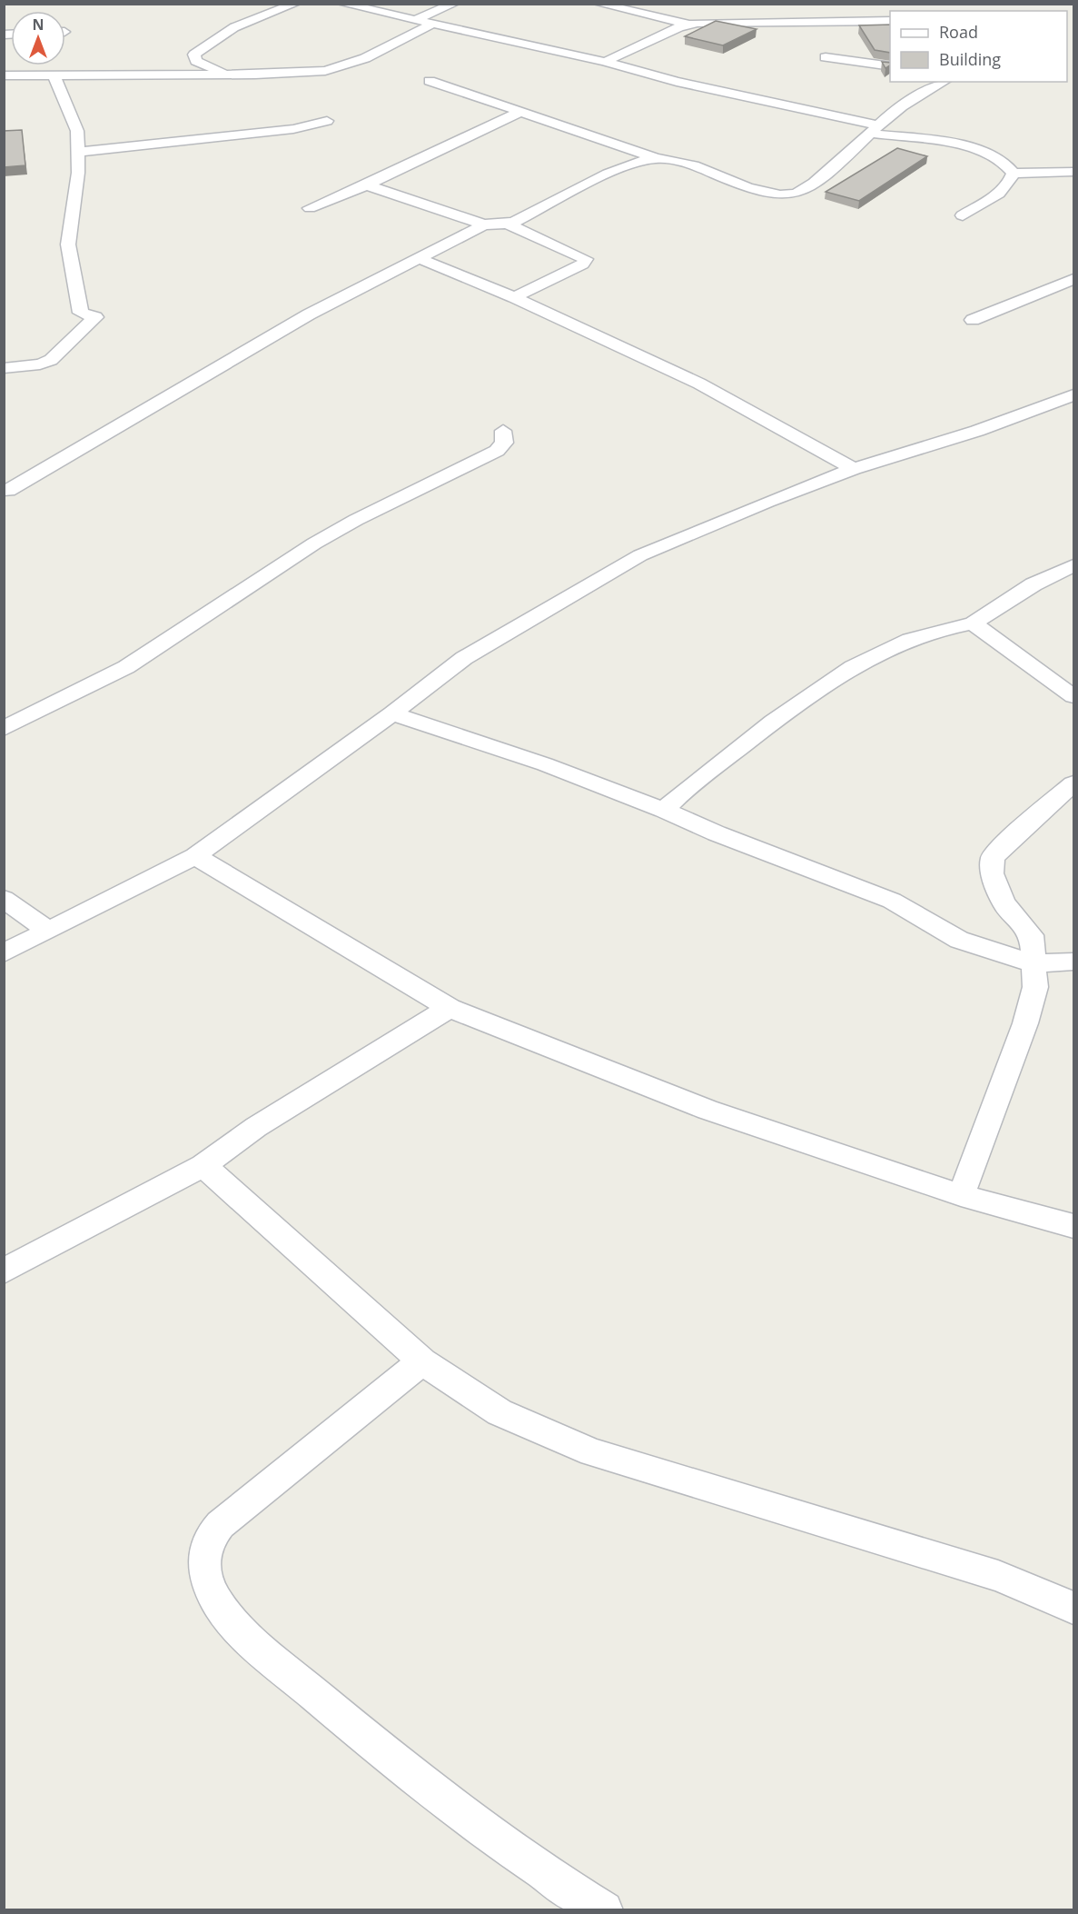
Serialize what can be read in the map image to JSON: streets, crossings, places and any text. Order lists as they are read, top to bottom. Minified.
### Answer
{"legend":["Road","Building"],"north":"top"}
